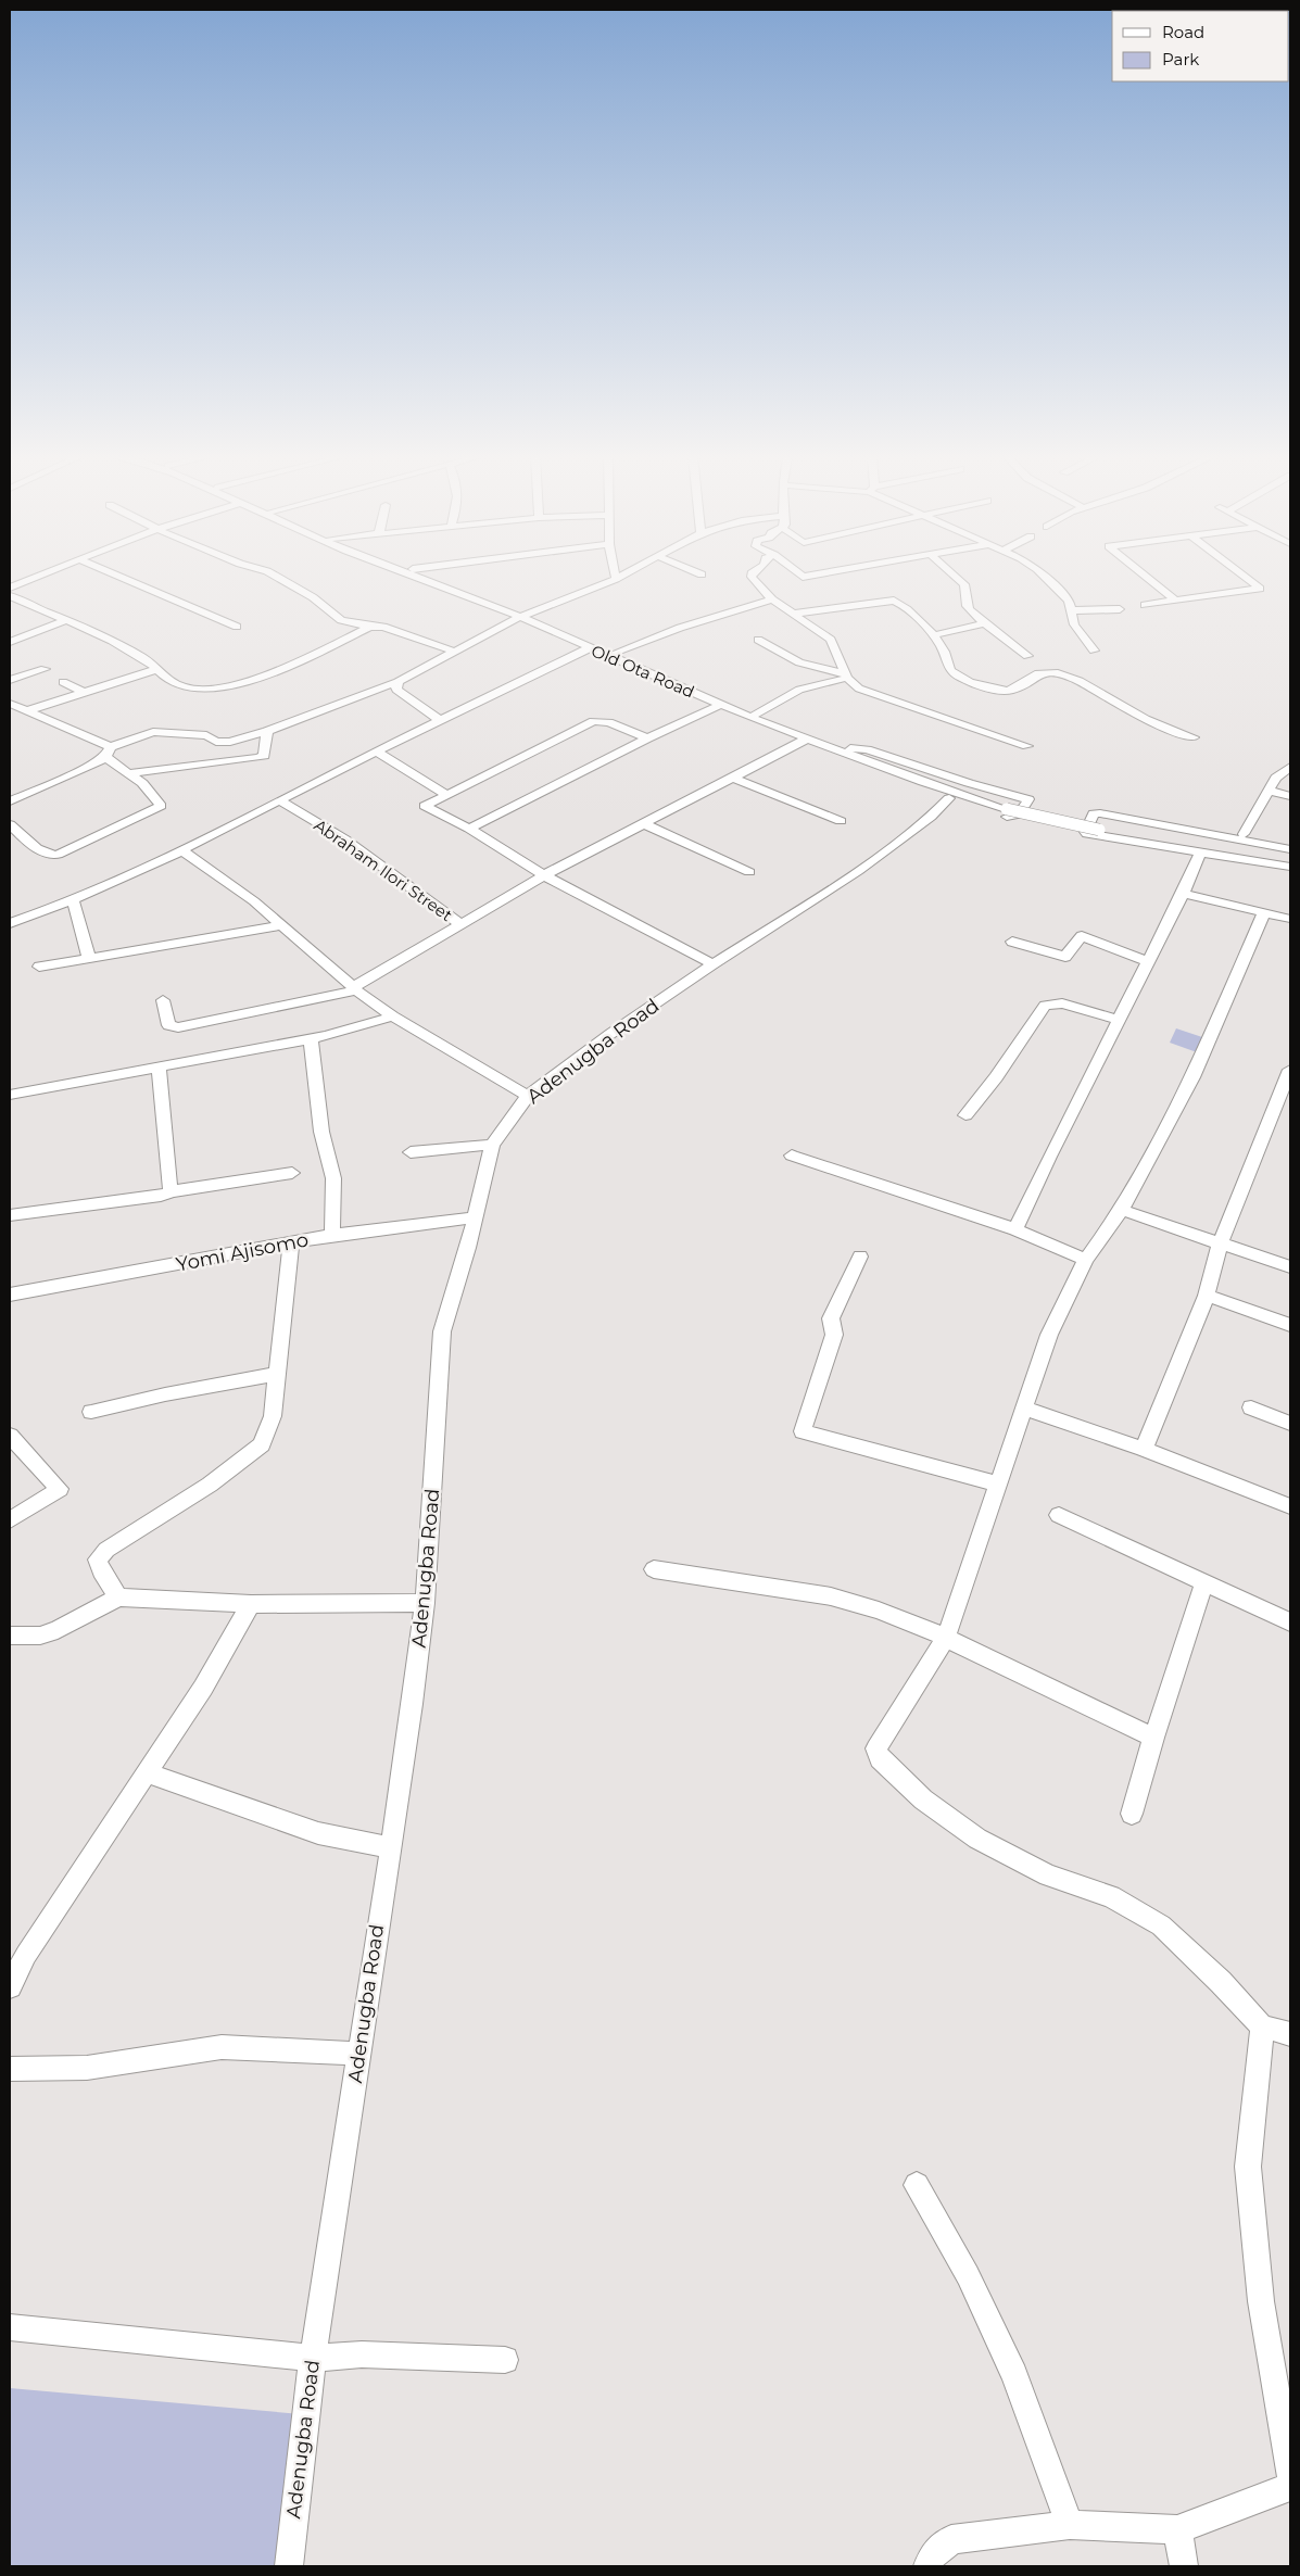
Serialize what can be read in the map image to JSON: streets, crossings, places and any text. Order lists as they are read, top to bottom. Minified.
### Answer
{"streets":{"street":["Old Ota Road","Abraham Ilori Street","Adenugba Road","Yomi Ajisomo"]},"crossings":[["Adenugba Road","Yomi Ajisomo"]],"legend":["Road","Park"]}
